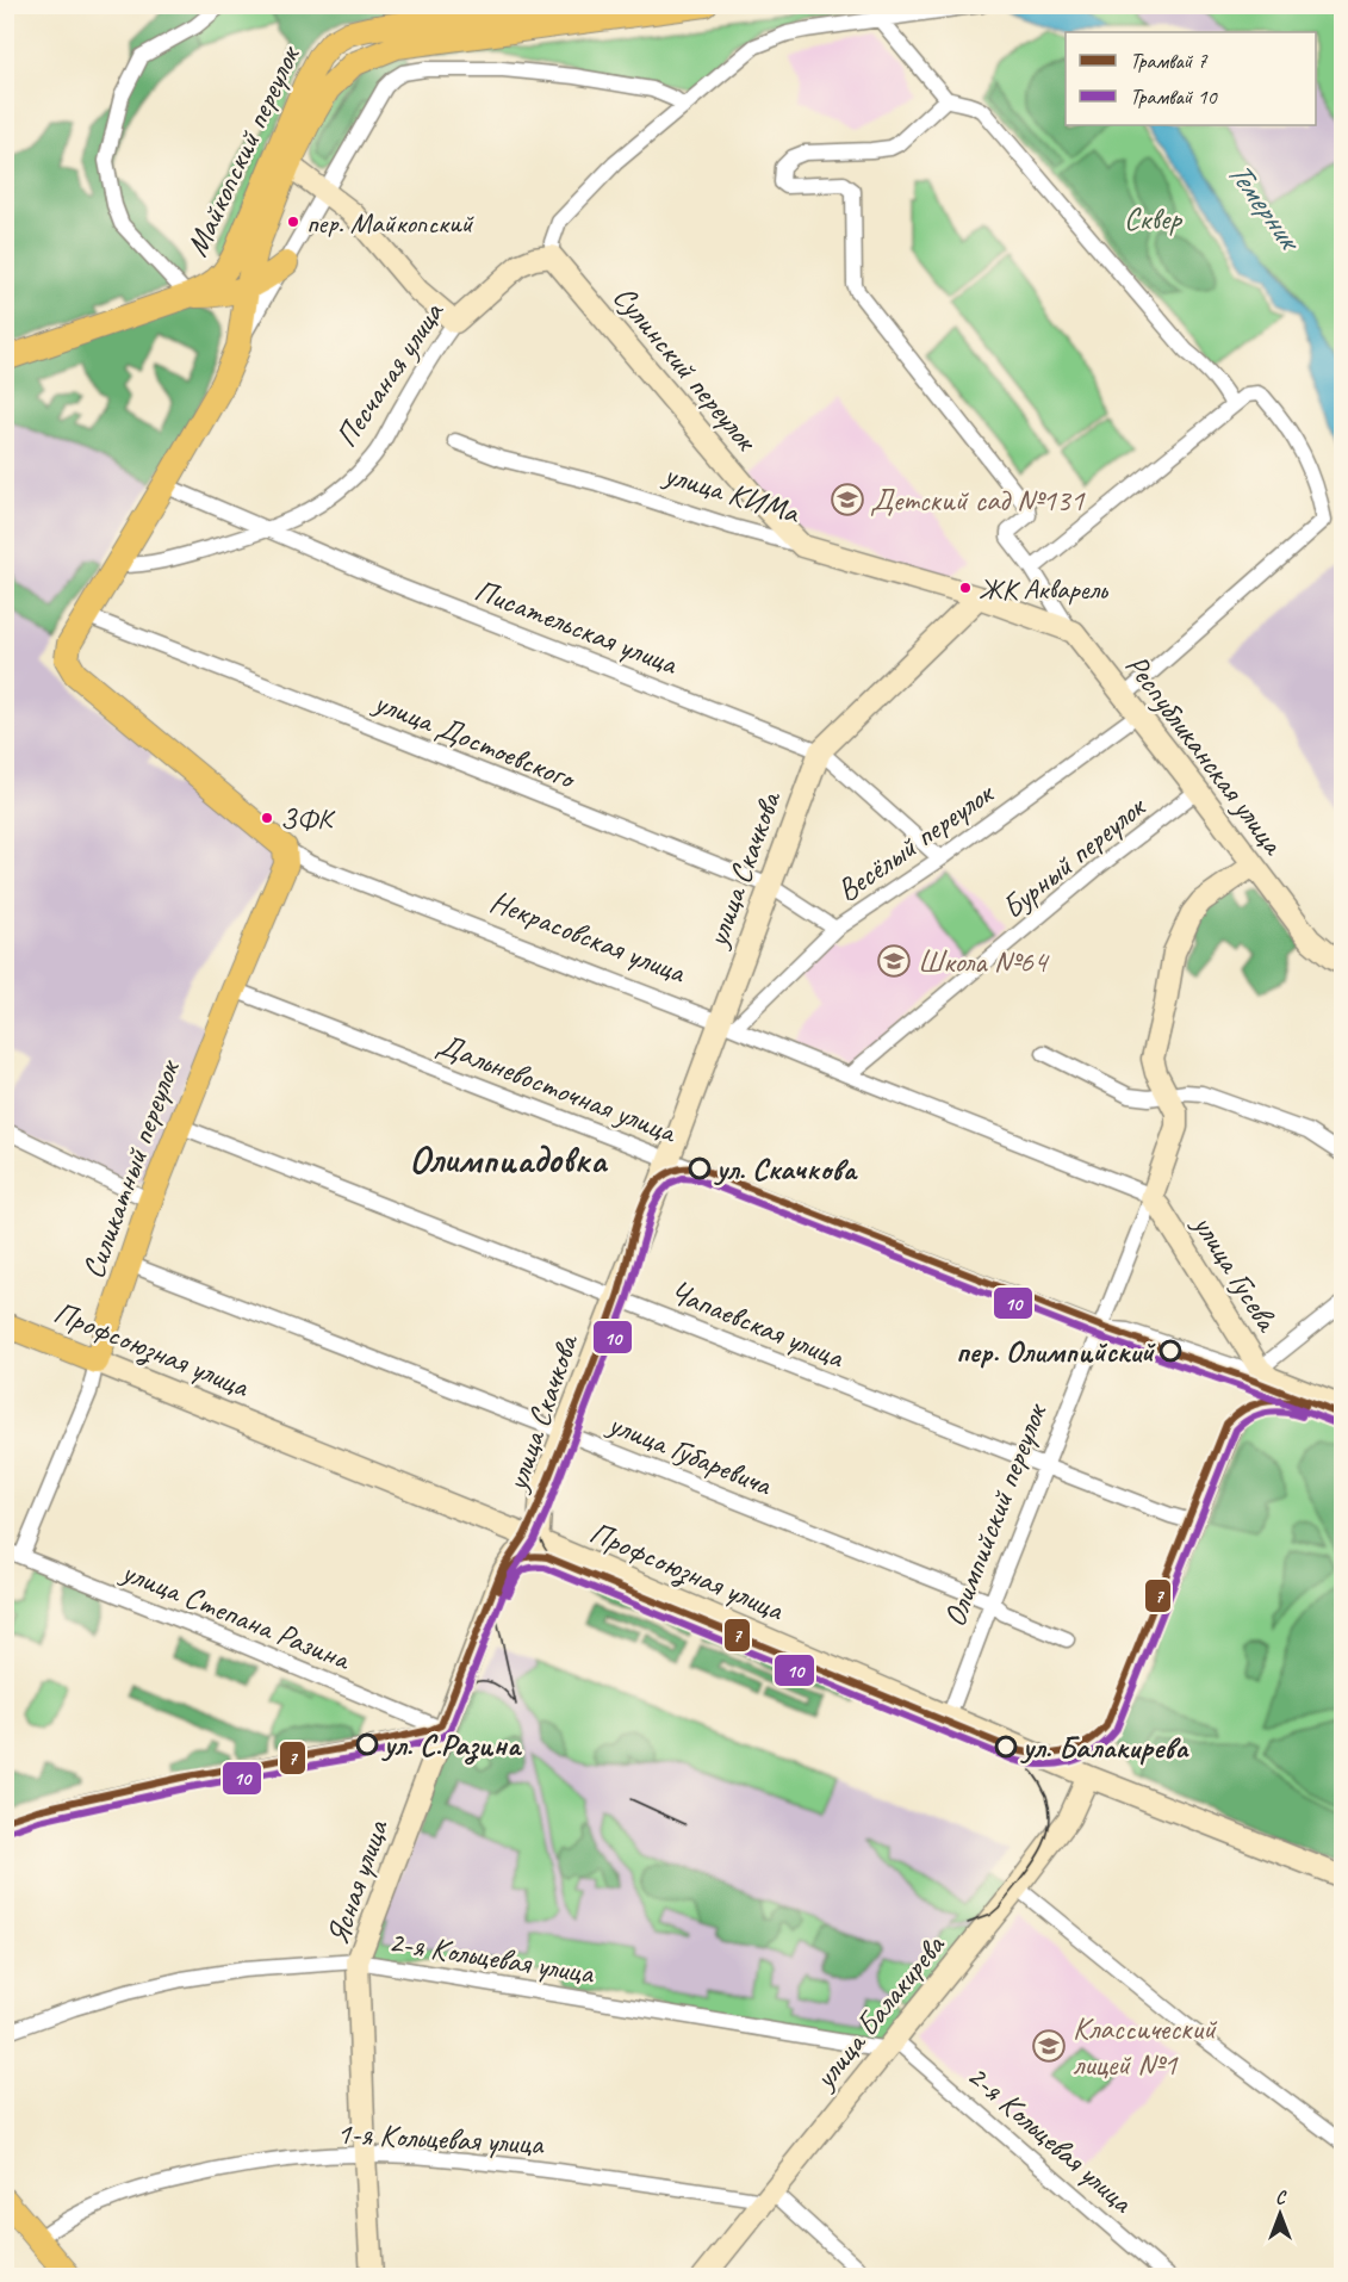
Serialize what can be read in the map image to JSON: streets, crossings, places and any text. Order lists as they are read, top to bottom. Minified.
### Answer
{"streets":{"main road":["Майкопский переулок","Некрасовская улица","Силикатный переулок","Профсоюзная улица"],"street":["Сулинский переулок","Песчаная улица","улица КИМа","Писательская улица","улица Достоевского","Республиканская улица","Весёлый переулок","Бурный переулок","улица Скачкова","Дальневосточная улица","улица Гусева","Чапаевская улица","улица Губаревича","Олимпийский переулок","улица Степана Разина","Ясная улица","2-я Кольцевая улица","улица Балакирева","1-я Кольцевая улица"]},"crossings":[["Майкопский переулок","Песчаная улица"],["Майкопский переулок","Писательская улица"],["Майкопский переулок","улица Достоевского"],["Майкопский переулок","Некрасовская улица"],["Сулинский переулок","Песчаная улица"],["Сулинский переулок","улица КИМа"],["Песчаная улица","Писательская улица"],["улица КИМа","Республиканская улица"],["улица КИМа","улица Скачкова"],["Писательская улица","Весёлый переулок"],["Писательская улица","улица Скачкова"],["улица Достоевского","Весёлый переулок"],["улица Достоевского","улица Скачкова"],["Республиканская улица","Весёлый переулок"],["Республиканская улица","Бурный переулок"],["Республиканская улица","Олимпийский переулок"],["Весёлый переулок","улица Скачкова"],["Весёлый переулок","Некрасовская улица"],["Бурный переулок","Некрасовская улица"],["улица Скачкова","Некрасовская улица"],["улица Скачкова","Дальневосточная улица"],["улица Скачкова","Чапаевская улица"],["улица Скачкова","Профсоюзная улица"],["улица Скачкова","улица Губаревича"],["улица Скачкова","Ясная улица"],["Некрасовская улица","Силикатный переулок"],["Некрасовская улица","улица Гусева"],["Некрасовская улица","Олимпийский переулок"],["Дальневосточная улица","Силикатный переулок"],["Дальневосточная улица","улица Гусева"],["Дальневосточная улица","Олимпийский переулок"],["Силикатный переулок","Чапаевская улица"],["Силикатный переулок","Профсоюзная улица"],["Силикатный переулок","улица Губаревича"],["Силикатный переулок","улица Степана Разина"],["улица Гусева","Олимпийский переулок"],["Чапаевская улица","Олимпийский переулок"],["Профсоюзная улица","Олимпийский переулок"],["Профсоюзная улица","Ясная улица"],["Профсоюзная улица","улица Балакирева"],["улица Губаревича","Олимпийский переулок"],["улица Степана Разина","Ясная улица"],["Ясная улица","2-я Кольцевая улица"],["Ясная улица","1-я Кольцевая улица"],["2-я Кольцевая улица","улица Балакирева"],["улица Балакирева","1-я Кольцевая улица"]],"districts":["Олимпиадовка"],"water":["Темерник"],"parks":["Сквер"],"places":{"other":["пер. Майкопский","ЖК Акварель","ЗФК","ул. Скачкова","пер. Олимпийский","ул. С.Разина","ул. Балакирева"],"school or university":["Детский сад №131","Школа №64","Классический лицей №1"]},"lines":["tram line 7","tram line 10"],"legend":["Трамвай 7","Трамвай 10"],"north":"top"}
